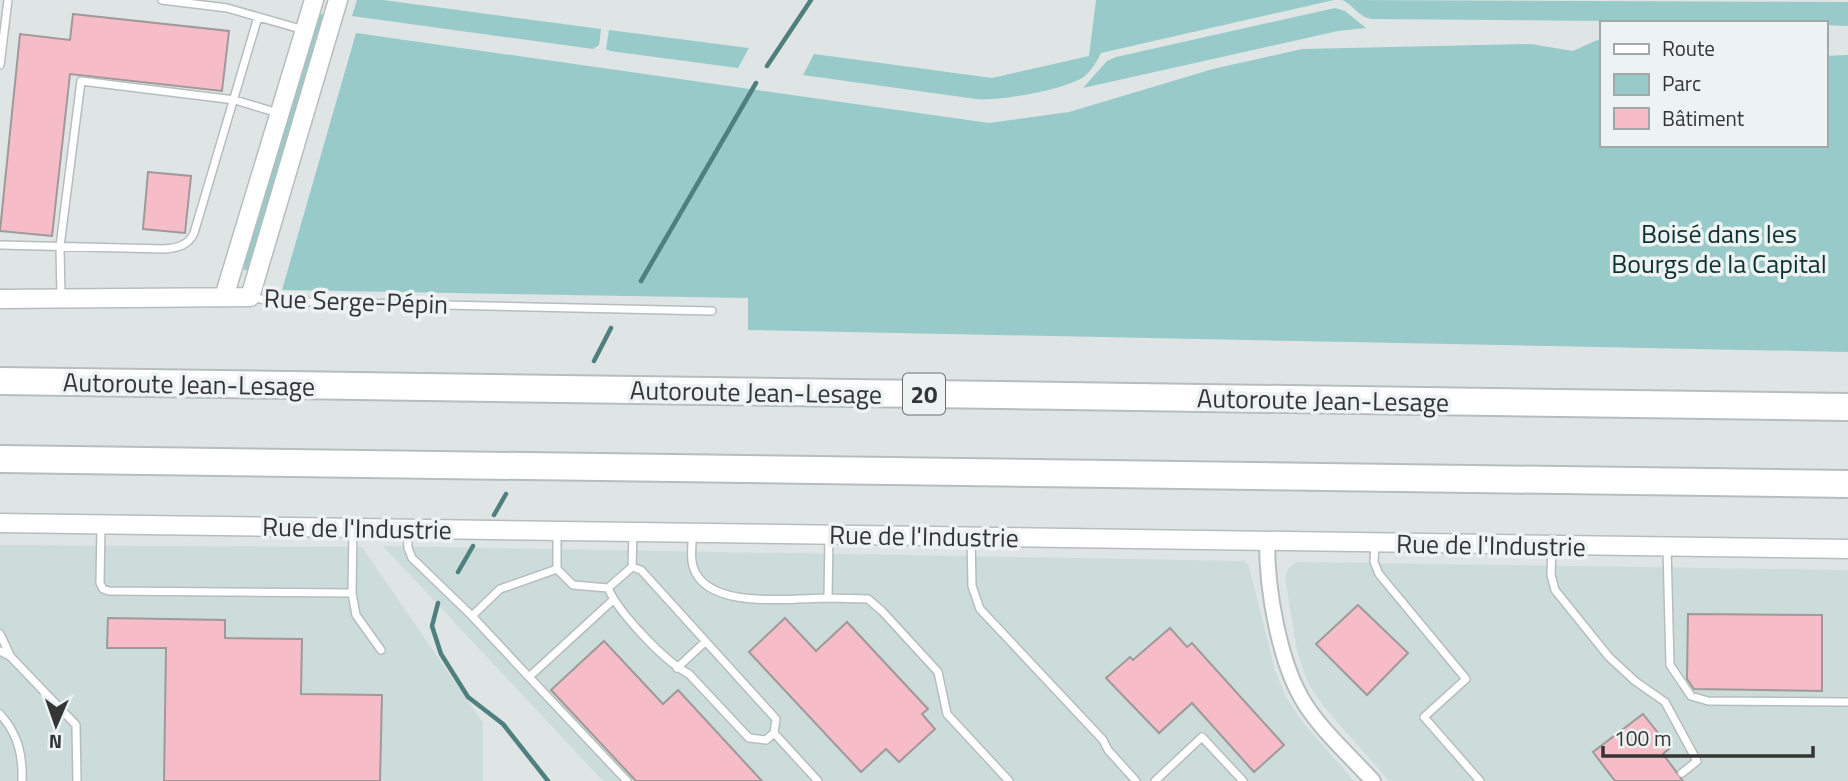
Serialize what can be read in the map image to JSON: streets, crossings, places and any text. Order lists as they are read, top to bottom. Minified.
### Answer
{"streets":{"highway":["Autoroute Jean-Lesage","20"],"street":["Rue Serge-Pépin","Rue de l'Industrie"]},"parks":["Boisé dans les Bourgs de la Capital"],"legend":["Route","Parc","Bâtiment"],"scale_bar":"100 m","north":"bottom"}
